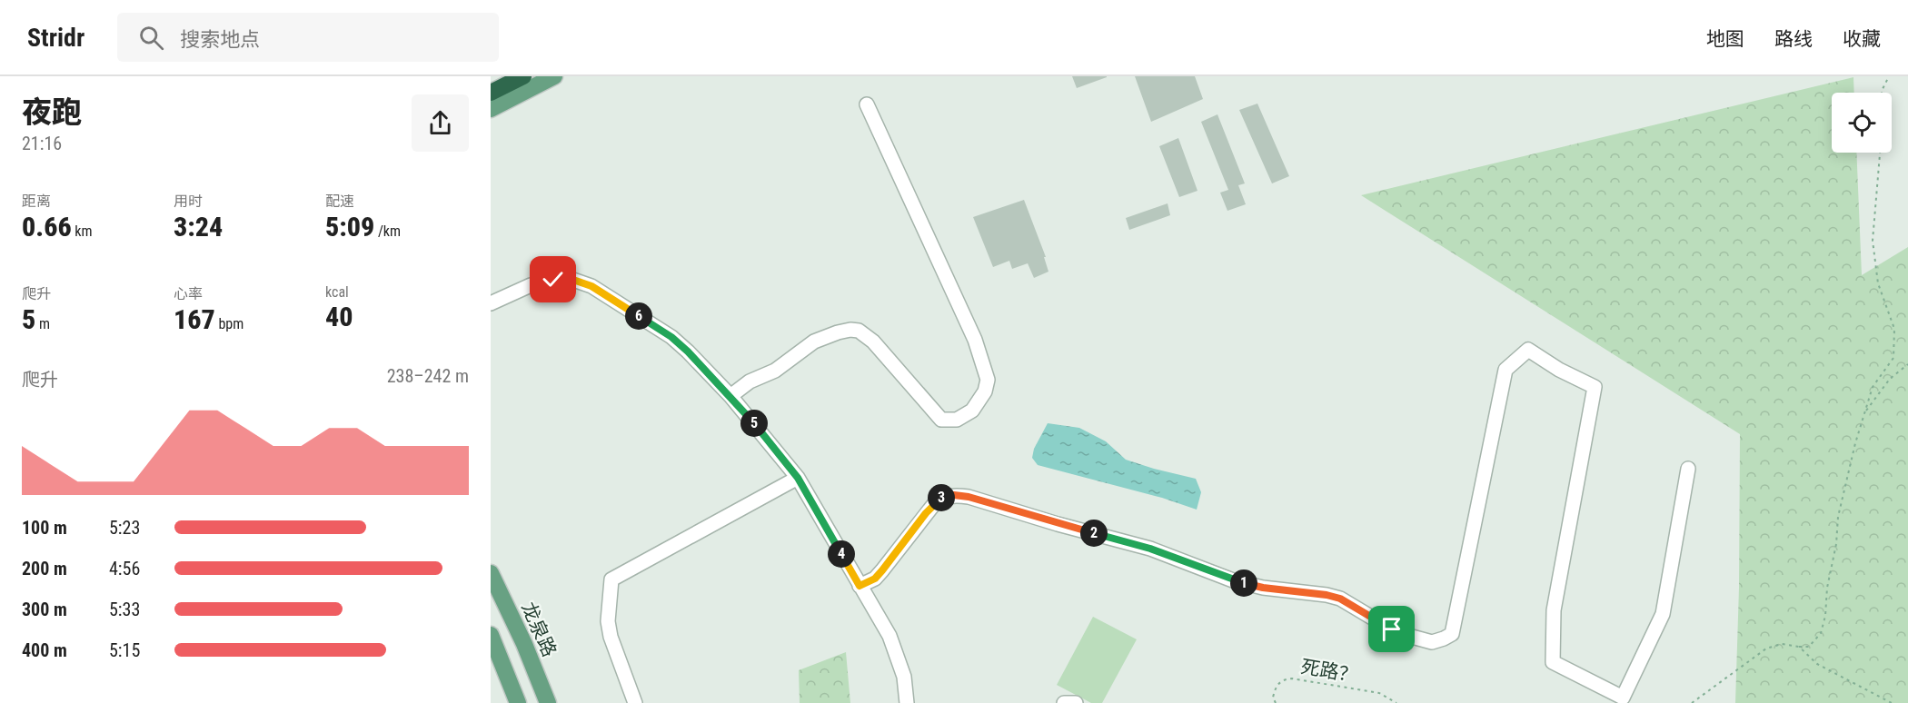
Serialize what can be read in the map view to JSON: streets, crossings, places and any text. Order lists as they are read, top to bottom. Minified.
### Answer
{"streets":{"main road":["龙泉路"],"path":["死路？"]},"page":{"header":"Stridr","search":"搜索地点","nav":["地图","路线","收藏"],"heading":["夜跑","21:16"],"stats":[["距离","0.66 km"],["用时","3:24"],["配速","5:09 /km"],["爬升","5 m"],["心率","167 bpm"],["kcal","40"]],"pins":["6","5","3","2","4","1"],"chart":["爬升","238–242 m"],"list":[{"name":"100 m","note":"5:23"},{"name":"200 m","note":"4:56"},{"name":"300 m","note":"5:33"},{"name":"400 m","note":"5:15"}]}}
